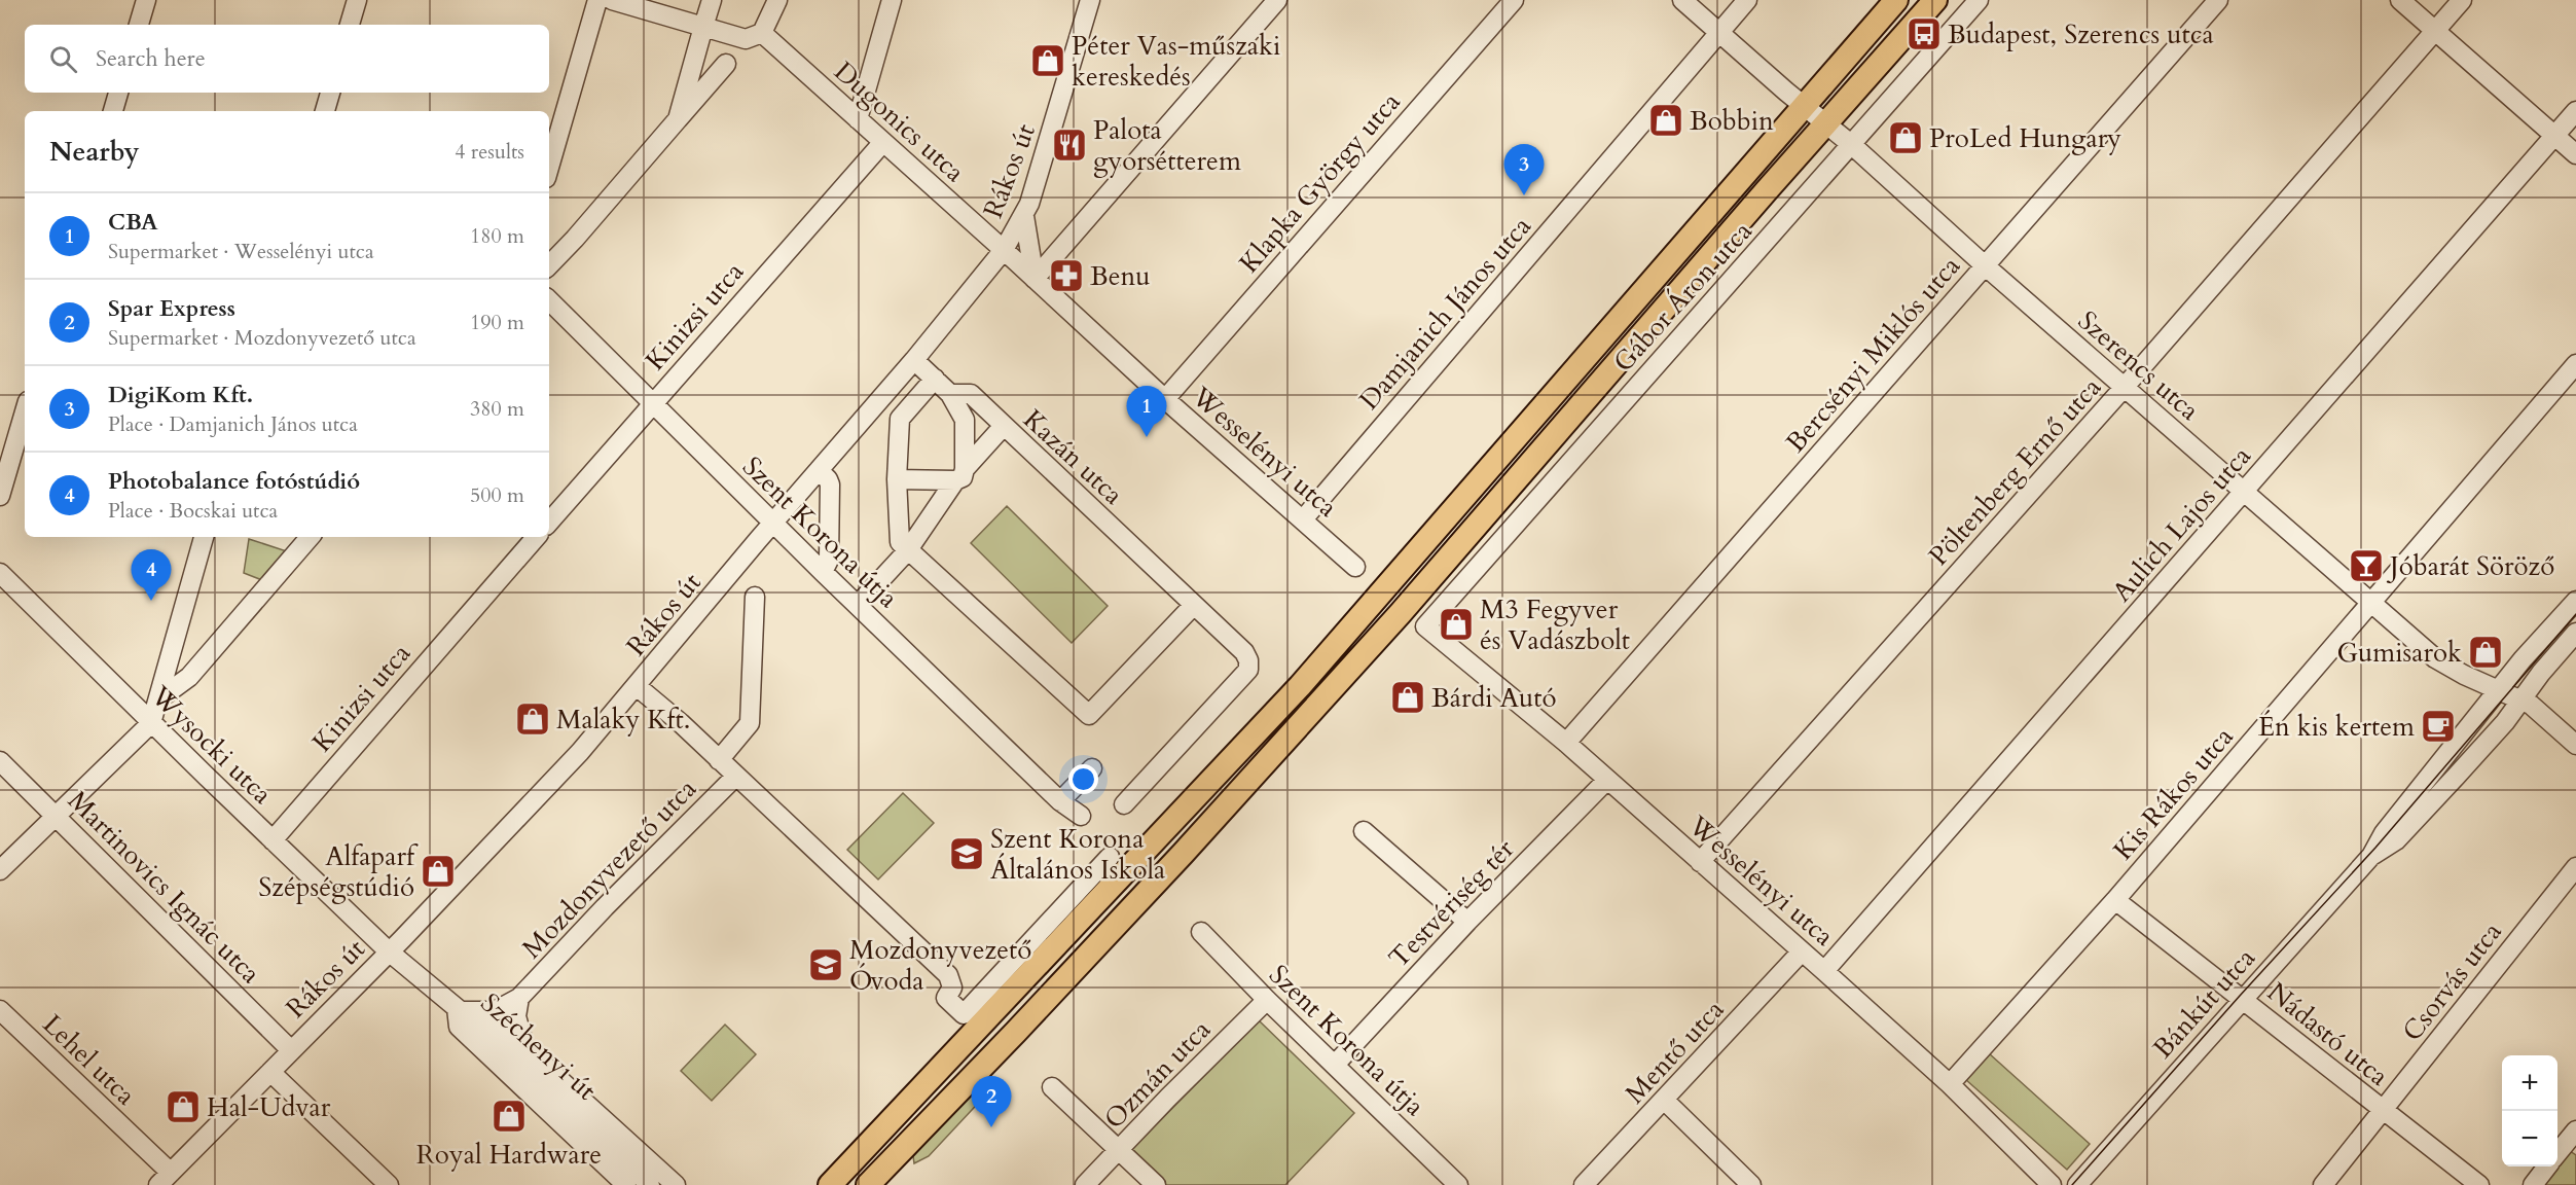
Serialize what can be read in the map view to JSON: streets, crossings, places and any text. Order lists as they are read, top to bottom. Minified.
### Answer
{"streets":{"street":["Dugonics utca","Rákos út","Klapka György utca","Gábor Áron utca","Damjanich János utca","Kinizsi utca","Bercsényi Miklós utca","Szerencs utca","Wesselényi utca","Kazán utca","Pöltenberg Ernő utca","Aulich Lajos utca","Szent Korona útja","Wysocki utca","Kis Rákos utca","Mozdonyvezető utca","Martinovics Ignác utca","Testvériség tér","Csorvás utca","Bánkút utca","Nádastó utca","Széchenyi út","Mentő utca","Lehel utca","Ozmán utca"]},"crossings":[["Dugonics utca","Rákos út"],["Dugonics utca","Kinizsi utca"],["Dugonics utca","Wesselényi utca"],["Rákos út","Wesselényi utca"],["Rákos út","Szent Korona útja"],["Rákos út","Wysocki utca"],["Rákos út","Mozdonyvezető utca"],["Rákos út","Martinovics Ignác utca"],["Rákos út","Széchenyi út"],["Rákos út","Lehel utca"],["Klapka György utca","Wesselényi utca"],["Gábor Áron utca","Szerencs utca"],["Gábor Áron utca","Wesselényi utca"],["Damjanich János utca","Szerencs utca"],["Damjanich János utca","Wesselényi utca"],["Kinizsi utca","Szent Korona útja"],["Kinizsi utca","Wysocki utca"],["Bercsényi Miklós utca","Szerencs utca"],["Bercsényi Miklós utca","Wesselényi utca"],["Szerencs utca","Pöltenberg Ernő utca"],["Szerencs utca","Aulich Lajos utca"],["Szerencs utca","Kis Rákos utca"],["Szerencs utca","Bánkút utca"],["Wesselényi utca","Pöltenberg Ernő utca"],["Wesselényi utca","Aulich Lajos utca"],["Wesselényi utca","Kis Rákos utca"],["Wesselényi utca","Testvériség tér"],["Wesselényi utca","Mentő utca"],["Kazán utca","Szent Korona útja"],["Szent Korona útja","Testvériség tér"],["Szent Korona útja","Ozmán utca"],["Wysocki utca","Széchenyi út"],["Kis Rákos utca","Nádastó utca"],["Mozdonyvezető utca","Széchenyi út"],["Csorvás utca","Nádastó utca"],["Bánkút utca","Nádastó utca"]],"places":{"bus stop":["Budapest, Szerencs utca"],"shop":["Péter Vas-műszaki kereskedés","Bobbin","ProLed Hungary","M3 Fegyver és Vadászbolt","Gumisarok","Bárdi Autó","Malaky Kft.","Alfaparf Szépségstúdió","Hal-Udvar","Royal Hardware"],"restaurant":["Palota gyorsétterem"],"pharmacy":["Benu"],"bar":["Jóbarát Söröző"],"cafe":["Én kis kertem"],"school or university":["Szent Korona Általános Iskola","Mozdonyvezető Óvoda"]},"page":{"search":"Search here","heading":["Nearby","4 results"],"pins":["3","1","4","2"],"list":[{"mark":"1","name":"CBA","note":"Supermarket · Wesselényi utca","value":"180 m"},{"mark":"2","name":"Spar Express","note":"Supermarket · Mozdonyvezető utca","value":"190 m"},{"mark":"3","name":"DigiKom Kft.","note":"Place · Damjanich János utca","value":"380 m"},{"mark":"4","name":"Photobalance fotóstúdió","note":"Place · Bocskai utca","value":"500 m"}],"map_buttons":["+","−"]}}
